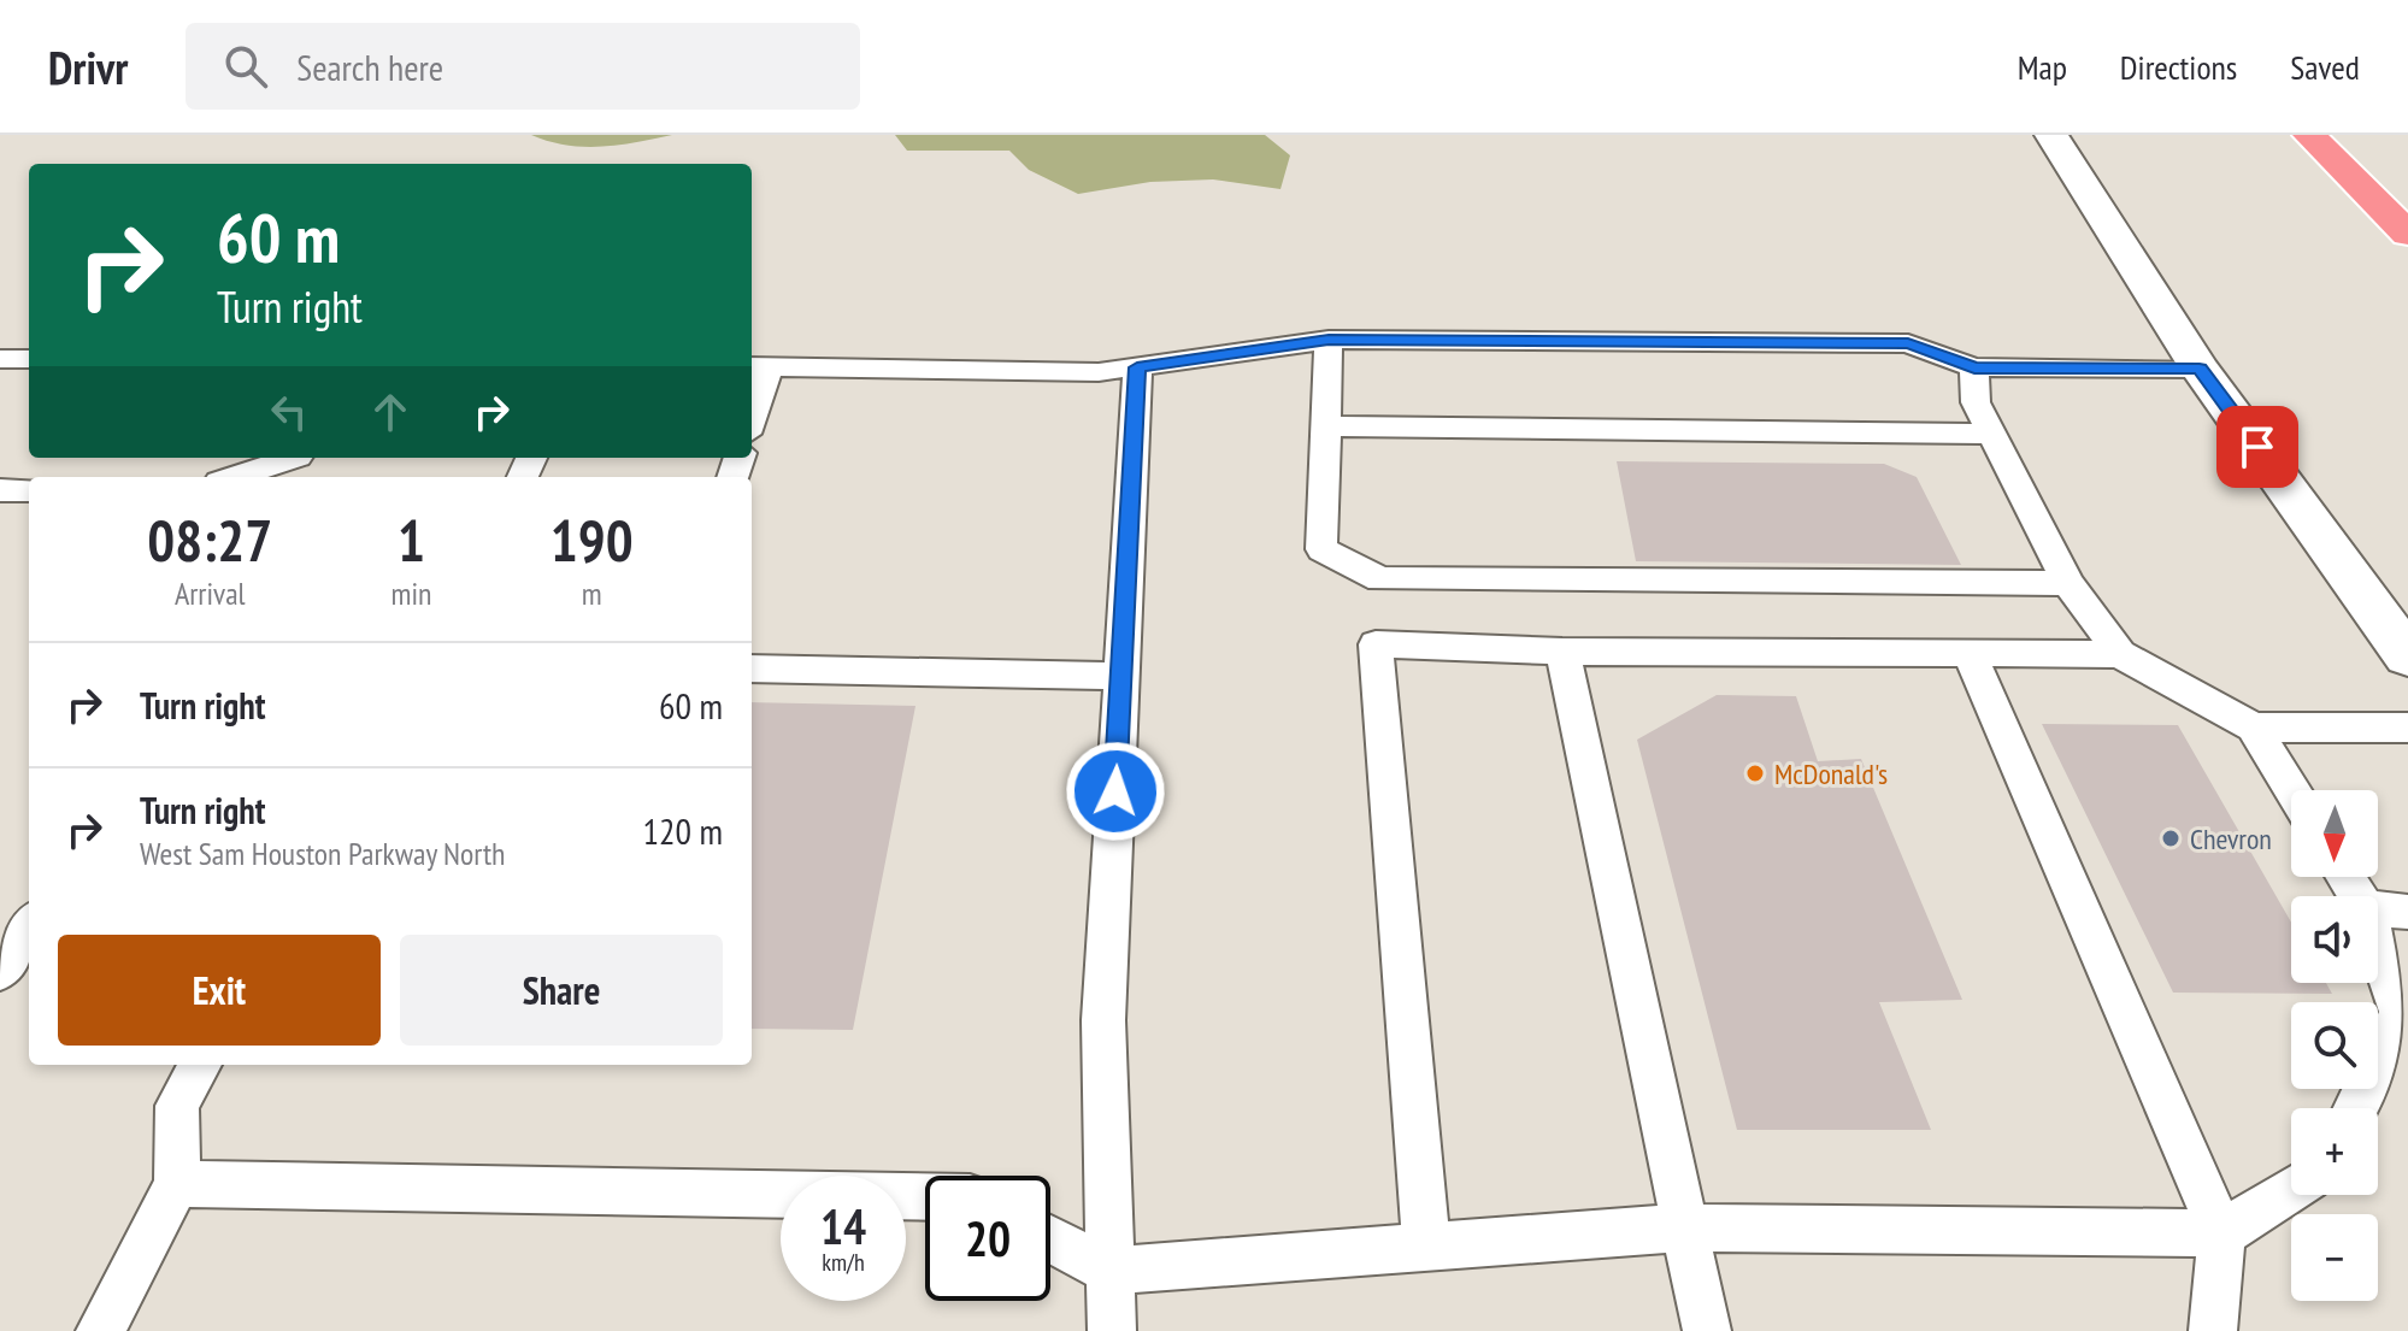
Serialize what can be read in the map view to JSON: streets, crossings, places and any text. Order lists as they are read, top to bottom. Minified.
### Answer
{"places":["McDonald's","Chevron"],"north":"bottom","page":{"header":"Drivr","search":"Search here","nav":["Map","Directions","Saved"],"turn":["60 m","Turn right"],"eta":["08:27","Arrival","1","min","190","m"],"list":[{"name":"Turn right","value":"60 m"},{"name":"Turn right","note":"West Sam Houston Parkway North","value":"120 m"}],"map_buttons":["+","−"],"buttons":["Exit","Share"],"speed":"14 km/h","limit":"20"}}
